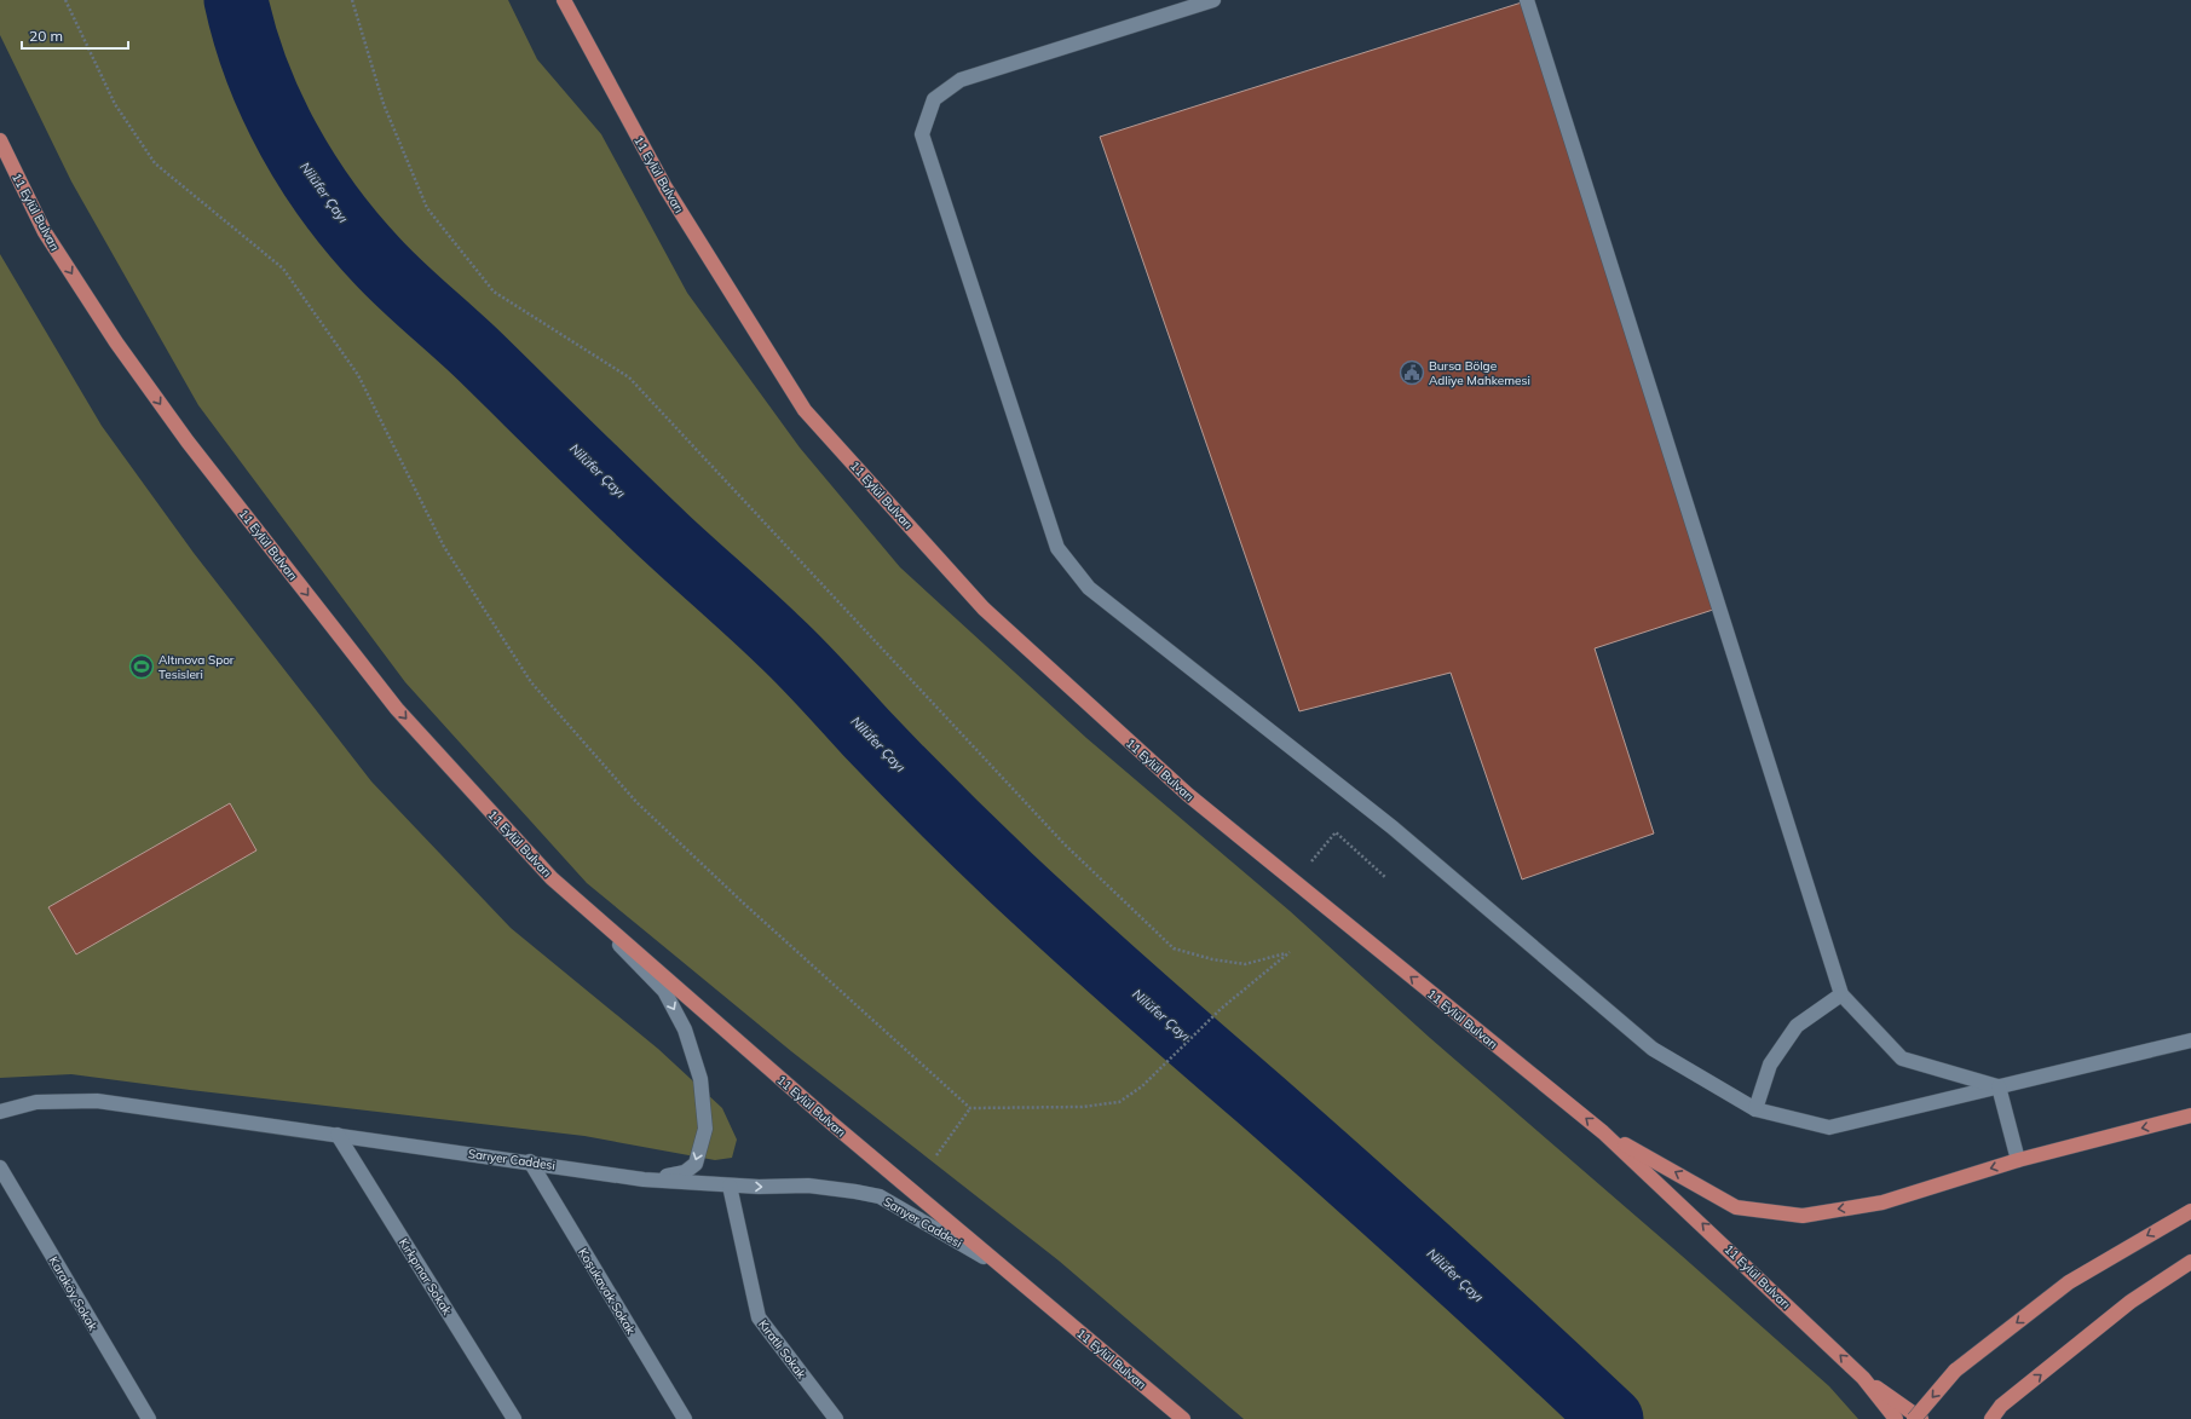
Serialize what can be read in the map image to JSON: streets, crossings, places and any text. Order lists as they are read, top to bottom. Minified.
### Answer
{"streets":{"main road":["11 Eylül Bulvarı"],"street":["Sarıyer Caddesi","Kırkpınar Sokak","Koşukavak Sokak","Karaköy Sokak","Kıratlı Sokak"]},"crossings":[["11 Eylül Bulvarı","Sarıyer Caddesi"],["Sarıyer Caddesi","Kırkpınar Sokak"],["Sarıyer Caddesi","Koşukavak Sokak"],["Sarıyer Caddesi","Kıratlı Sokak"]],"water":["Nilüfer Çayı"],"places":{"public building":["Bursa Bölge Adliye Mahkemesi"],"sports":["Altınova Spor Tesisleri"]},"scale_bar":"20 m"}
